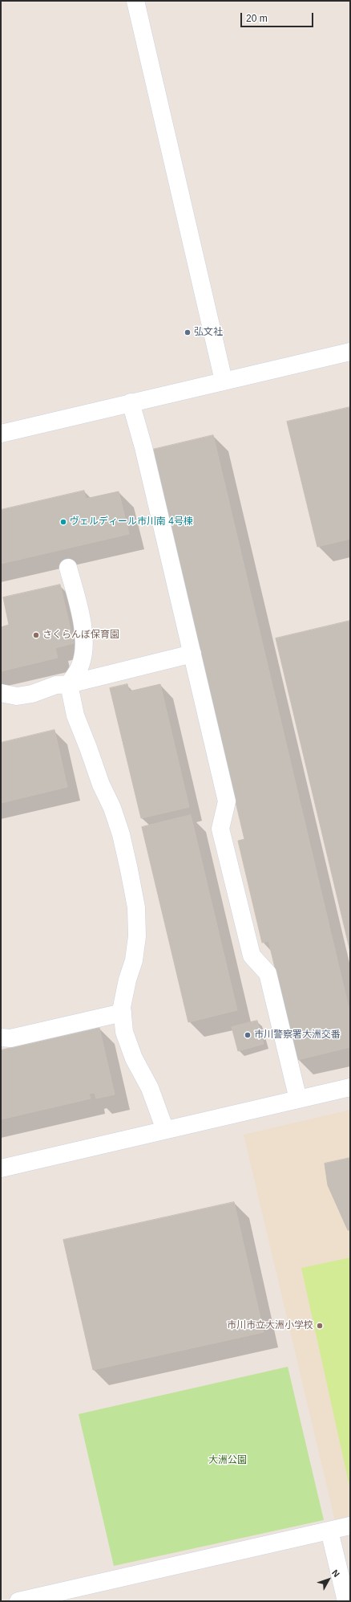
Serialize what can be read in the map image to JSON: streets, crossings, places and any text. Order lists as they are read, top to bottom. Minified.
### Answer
{"parks":["大洲公園"],"places":["弘文社","ヴェルディール市川南 4号棟","さくらんぼ保育園","市川警察署大洲交番","市川市立大洲小学校"],"scale_bar":"20 m","north":"top right"}
